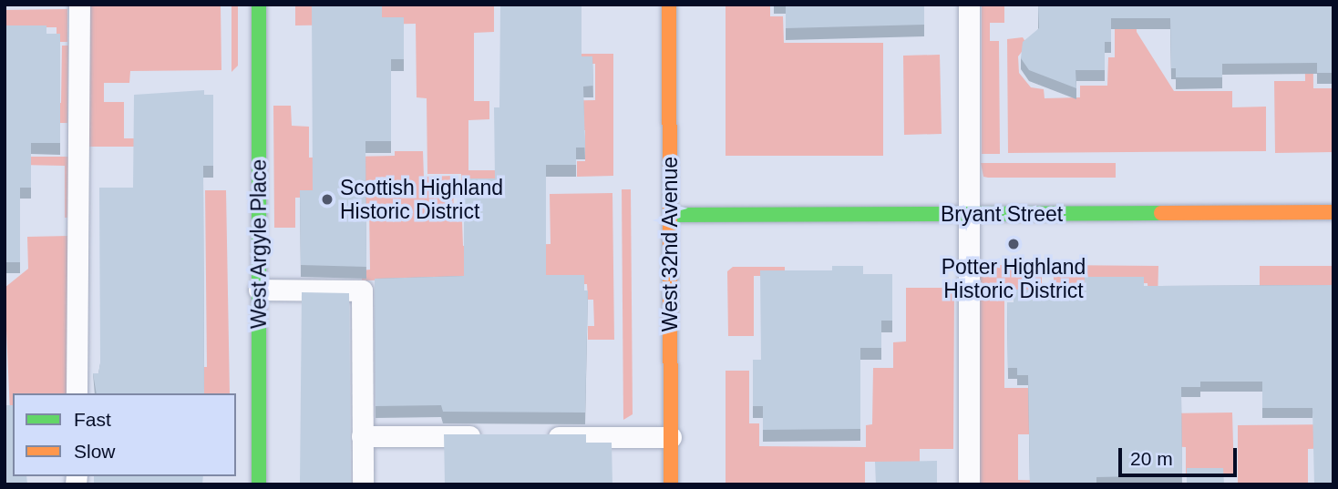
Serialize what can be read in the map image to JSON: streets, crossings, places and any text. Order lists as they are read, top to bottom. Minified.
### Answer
{"streets":{"street":["Bryant Street","West Argyle Place","West 32nd Avenue"]},"crossings":[["Bryant Street","West 32nd Avenue"]],"places":["Scottish Highland Historic District","Potter Highland Historic District"],"legend":["Fast","Slow"],"scale_bar":"20 m"}
